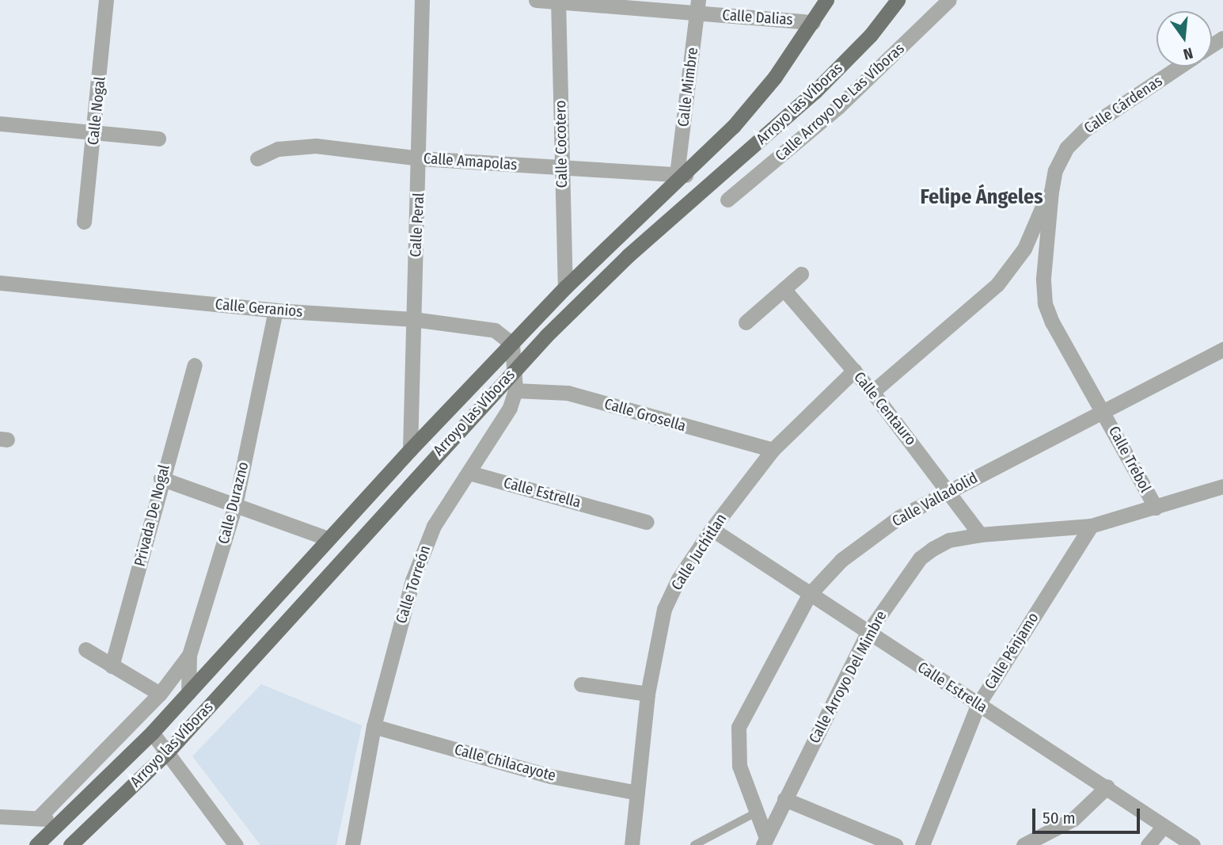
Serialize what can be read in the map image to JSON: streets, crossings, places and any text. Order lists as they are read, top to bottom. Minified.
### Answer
{"streets":{"main road":["Arroyo las Víboras"],"street":["Calle Dalias","Calle Mimbre","Calle Arroyo De Las Víboras","Calle Cárdenas","Calle Nogal","Calle Cocotero","Calle Amapolas","Calle Peral","Calle Geranios","Calle Centauro","Calle Grosella","Calle Trébol","Calle Estrella","Calle Valladolid","Calle Durazno","Privada De Nogal","Calle Juchitlan","Calle Torreón","Calle Pénjamo","Calle Arroyo Del Mimbre","Calle Chilacayote"]},"crossings":[["Calle Dalias","Calle Mimbre"],["Calle Dalias","Arroyo las Víboras"],["Calle Dalias","Calle Cocotero"],["Calle Mimbre","Arroyo las Víboras"],["Calle Mimbre","Calle Amapolas"],["Arroyo las Víboras","Calle Cocotero"],["Arroyo las Víboras","Calle Amapolas"],["Arroyo las Víboras","Calle Peral"],["Arroyo las Víboras","Calle Geranios"],["Arroyo las Víboras","Calle Durazno"],["Arroyo las Víboras","Calle Torreón"],["Calle Cárdenas","Calle Trébol"],["Calle Cárdenas","Calle Valladolid"],["Calle Cocotero","Calle Amapolas"],["Calle Amapolas","Calle Peral"],["Calle Peral","Calle Geranios"],["Calle Geranios","Calle Durazno"],["Calle Geranios","Calle Torreón"],["Calle Centauro","Calle Valladolid"],["Calle Centauro","Calle Juchitlan"],["Calle Centauro","Calle Arroyo Del Mimbre"],["Calle Grosella","Calle Juchitlan"],["Calle Grosella","Calle Torreón"],["Calle Trébol","Calle Valladolid"],["Calle Trébol","Calle Arroyo Del Mimbre"],["Calle Estrella","Calle Valladolid"],["Calle Estrella","Calle Juchitlan"],["Calle Estrella","Calle Torreón"],["Calle Estrella","Calle Pénjamo"],["Calle Estrella","Calle Arroyo Del Mimbre"],["Calle Valladolid","Calle Arroyo Del Mimbre"],["Calle Juchitlan","Calle Chilacayote"],["Calle Torreón","Calle Chilacayote"],["Calle Pénjamo","Calle Arroyo Del Mimbre"]],"districts":["Felipe Ángeles"],"scale_bar":"50 m","north":"bottom"}
